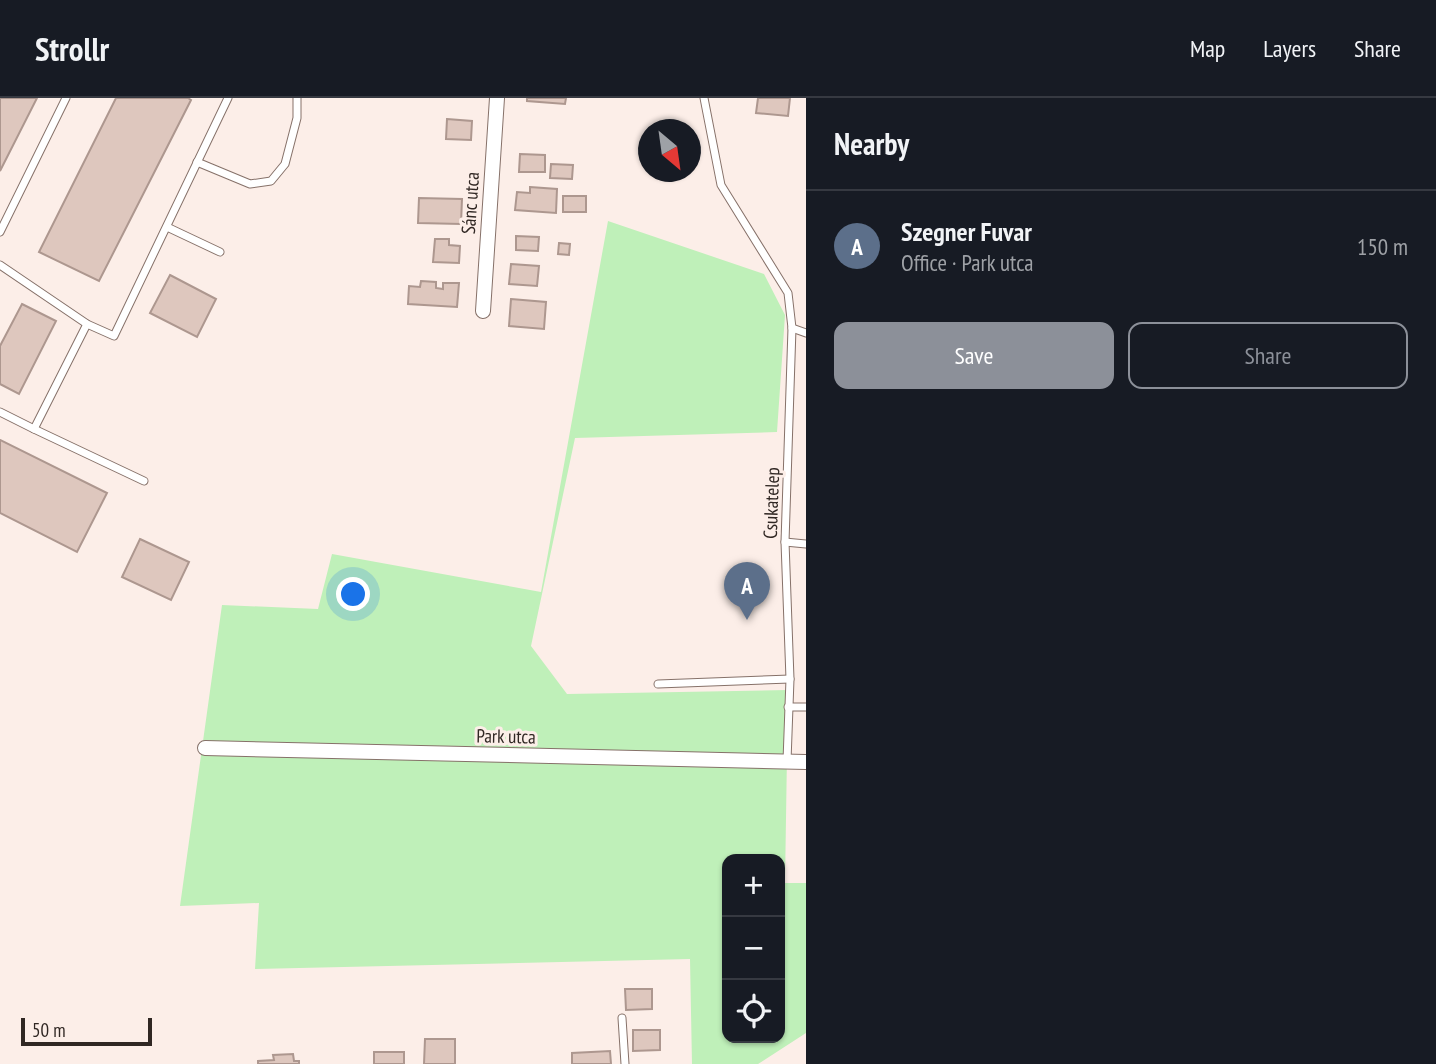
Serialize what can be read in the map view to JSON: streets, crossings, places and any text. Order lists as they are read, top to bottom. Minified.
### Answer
{"streets":{"street":["Sánc utca","Park utca"],"lane":["Csukatelep"]},"crossings":[["Csukatelep","Park utca"]],"scale_bar":"50 m","north":"bottom right","page":{"header":"Strollr","nav":["Map","Layers","Share"],"heading":"Nearby","list":[{"mark":"A","name":"Szegner Fuvar","note":"Office · Park utca","value":"150 m"}],"buttons":["Save","Share"],"pins":"A","map_buttons":["+","−"],"scale":"50 m"}}
